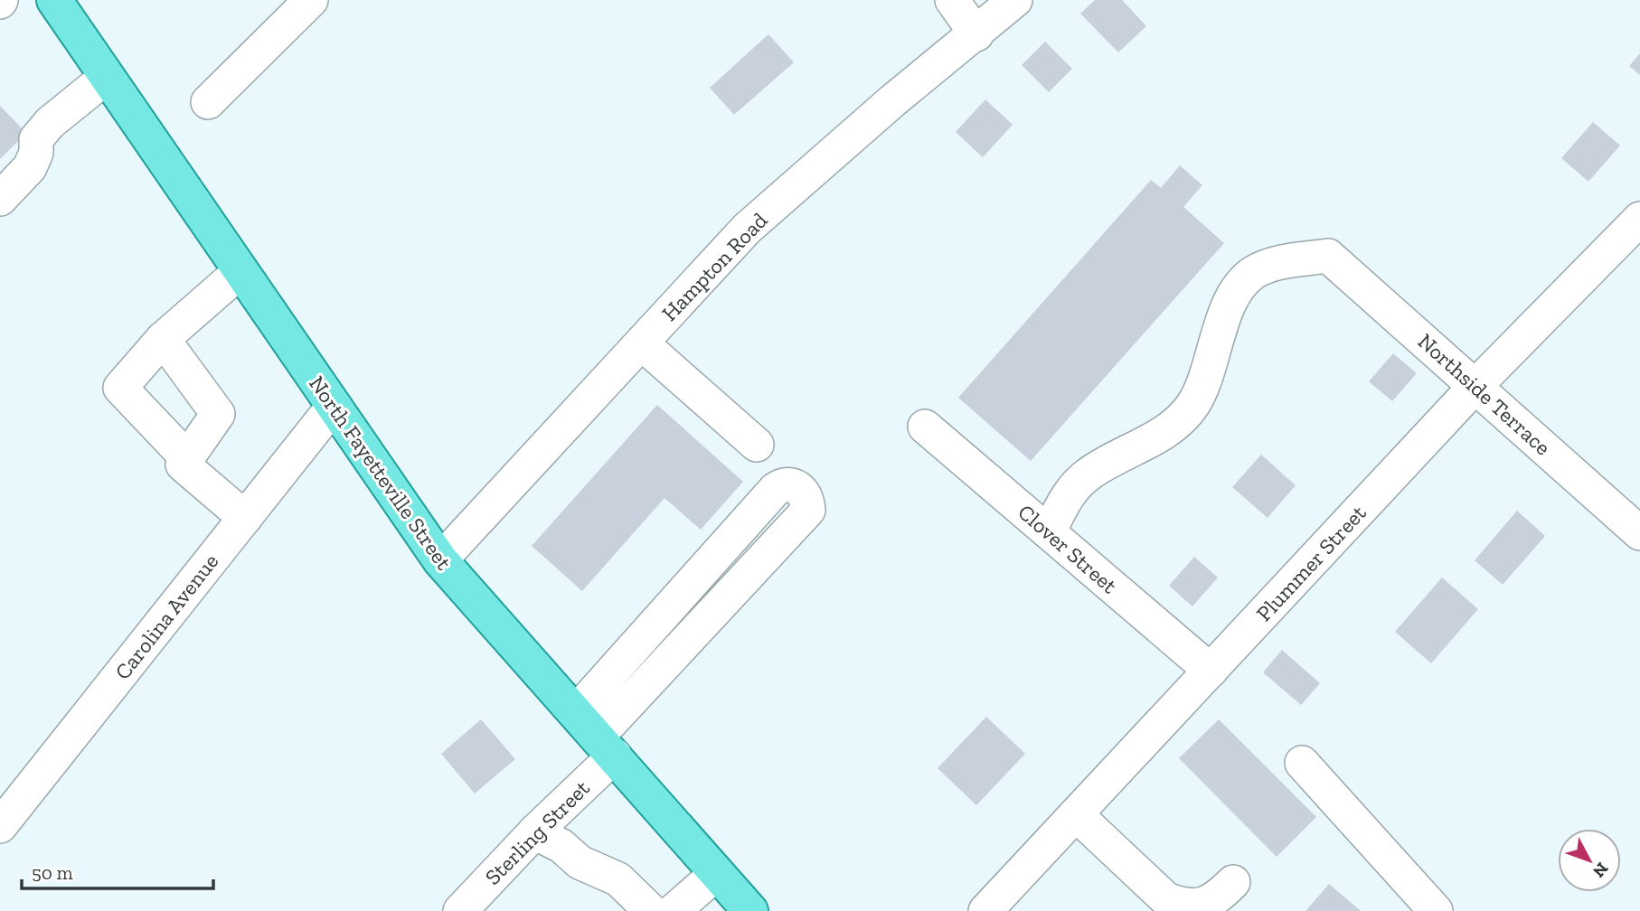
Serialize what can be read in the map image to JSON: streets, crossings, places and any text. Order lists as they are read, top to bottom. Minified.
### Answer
{"streets":{"main road":["North Fayetteville Street"],"street":["Hampton Road","Northside Terrace","Clover Street","Plummer Street","Carolina Avenue","Sterling Street"]},"crossings":[["Hampton Road","North Fayetteville Street"],["Northside Terrace","Clover Street"],["Northside Terrace","Plummer Street"],["North Fayetteville Street","Carolina Avenue"],["North Fayetteville Street","Sterling Street"],["Clover Street","Plummer Street"]],"scale_bar":"50 m","north":"bottom right"}
